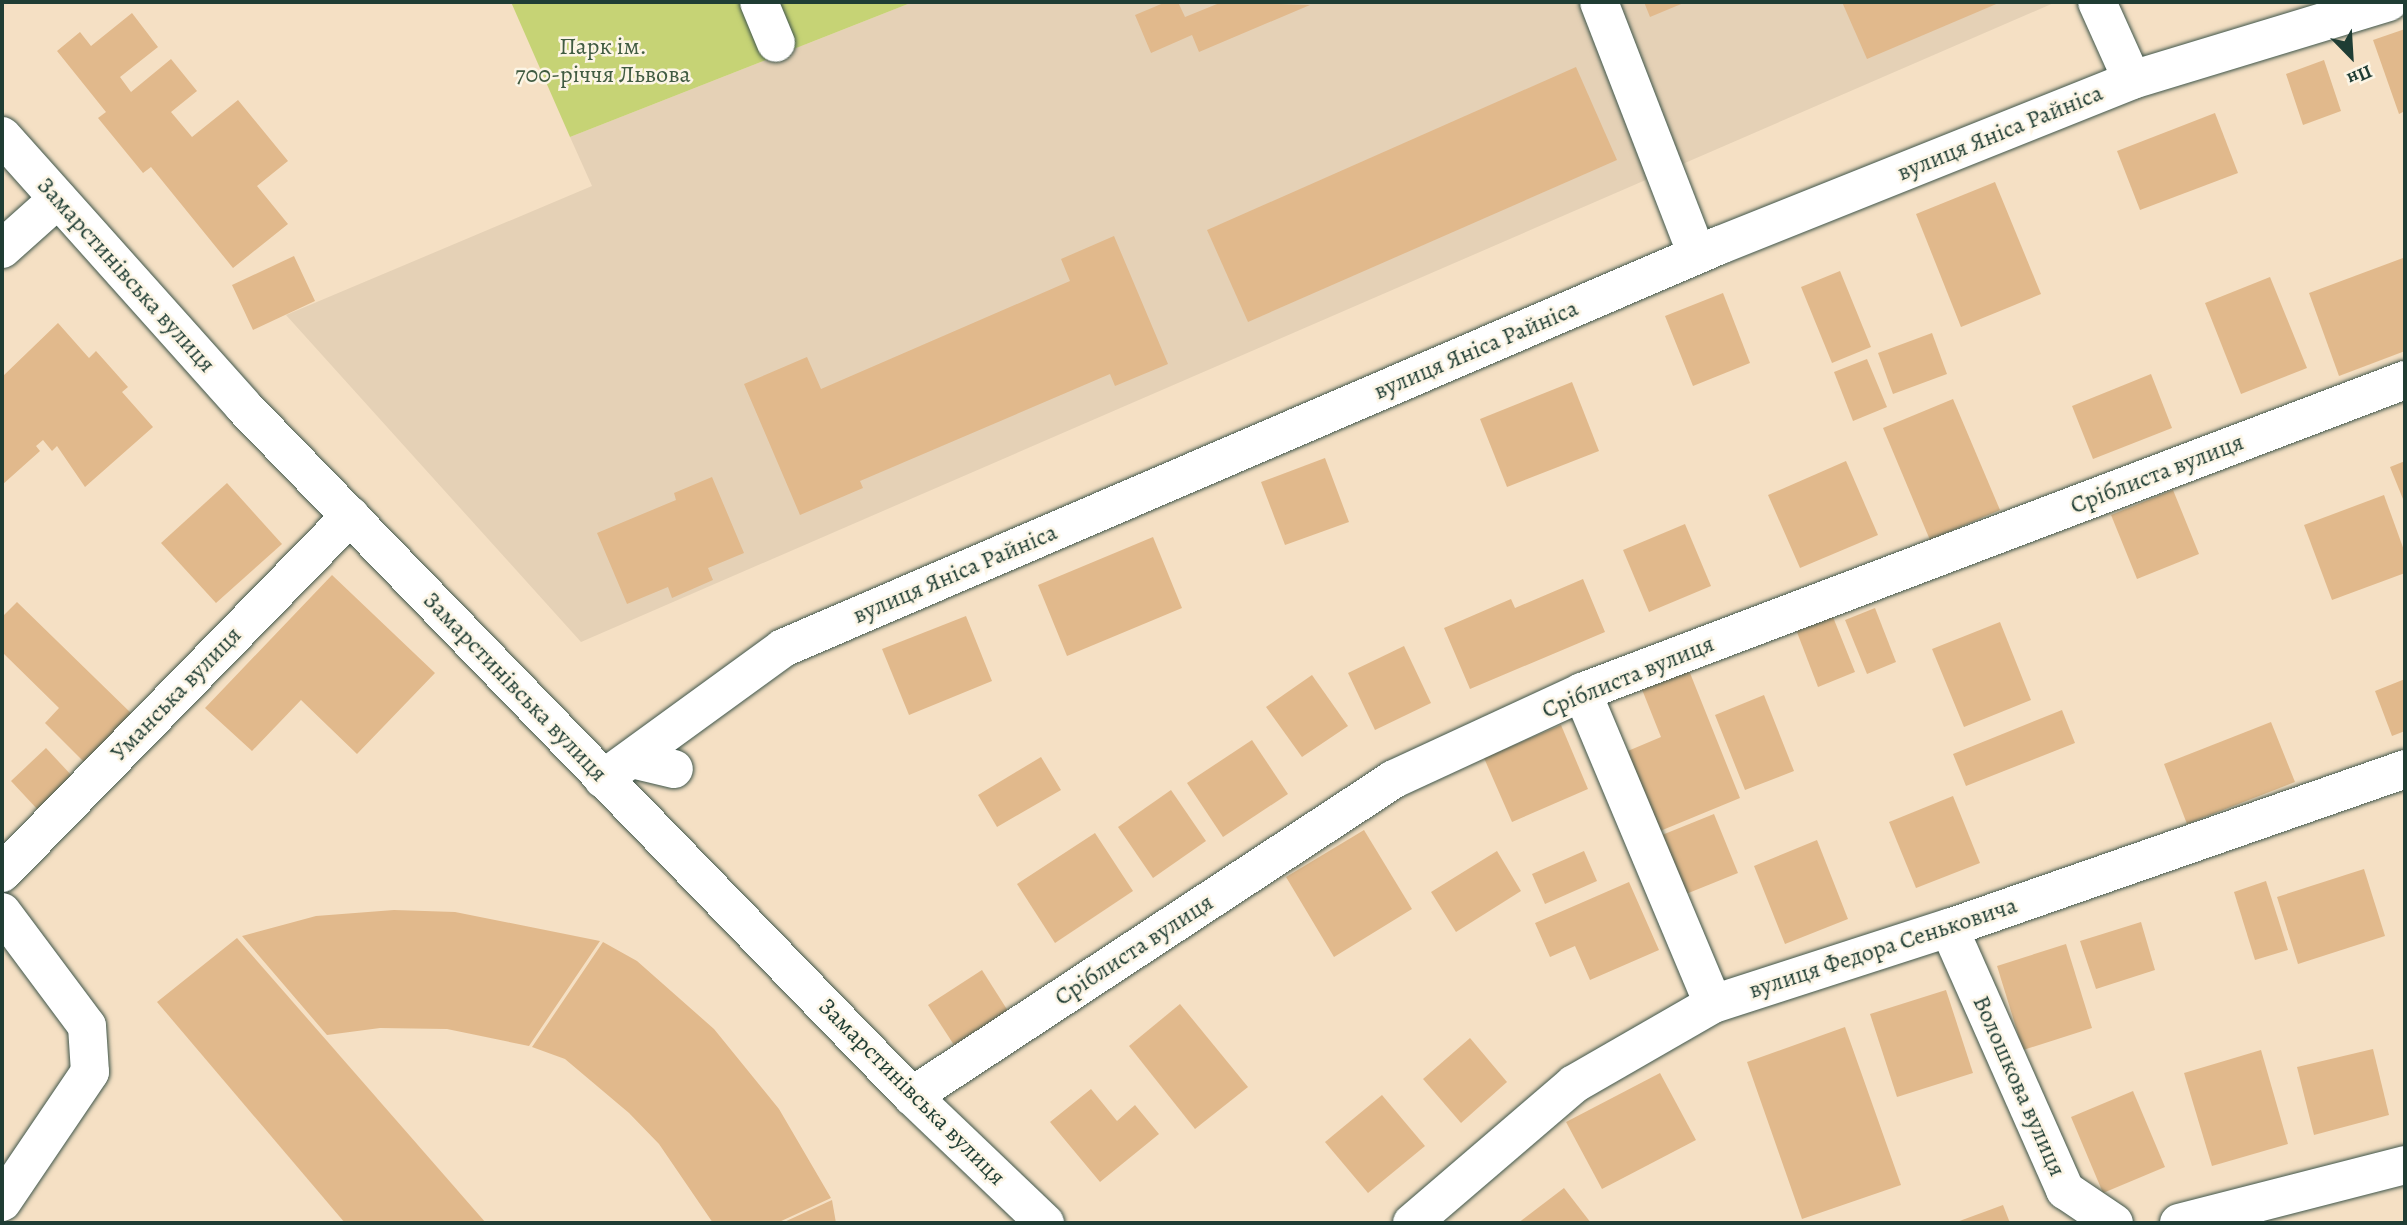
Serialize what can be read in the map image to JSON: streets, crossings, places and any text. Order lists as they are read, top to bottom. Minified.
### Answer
{"streets":{"street":["вулиця Яніса Райніса","Замарстинівська вулиця","Сріблиста вулиця","Уманська вулиця","вулиця Федора Сеньковича","Волошкова вулиця"]},"crossings":[["вулиця Яніса Райніса","Замарстинівська вулиця"],["Замарстинівська вулиця","Сріблиста вулиця"],["Замарстинівська вулиця","Уманська вулиця"],["вулиця Федора Сеньковича","Волошкова вулиця"]],"parks":["Парк ім. 700-річчя Львова"],"north":"bottom right"}
